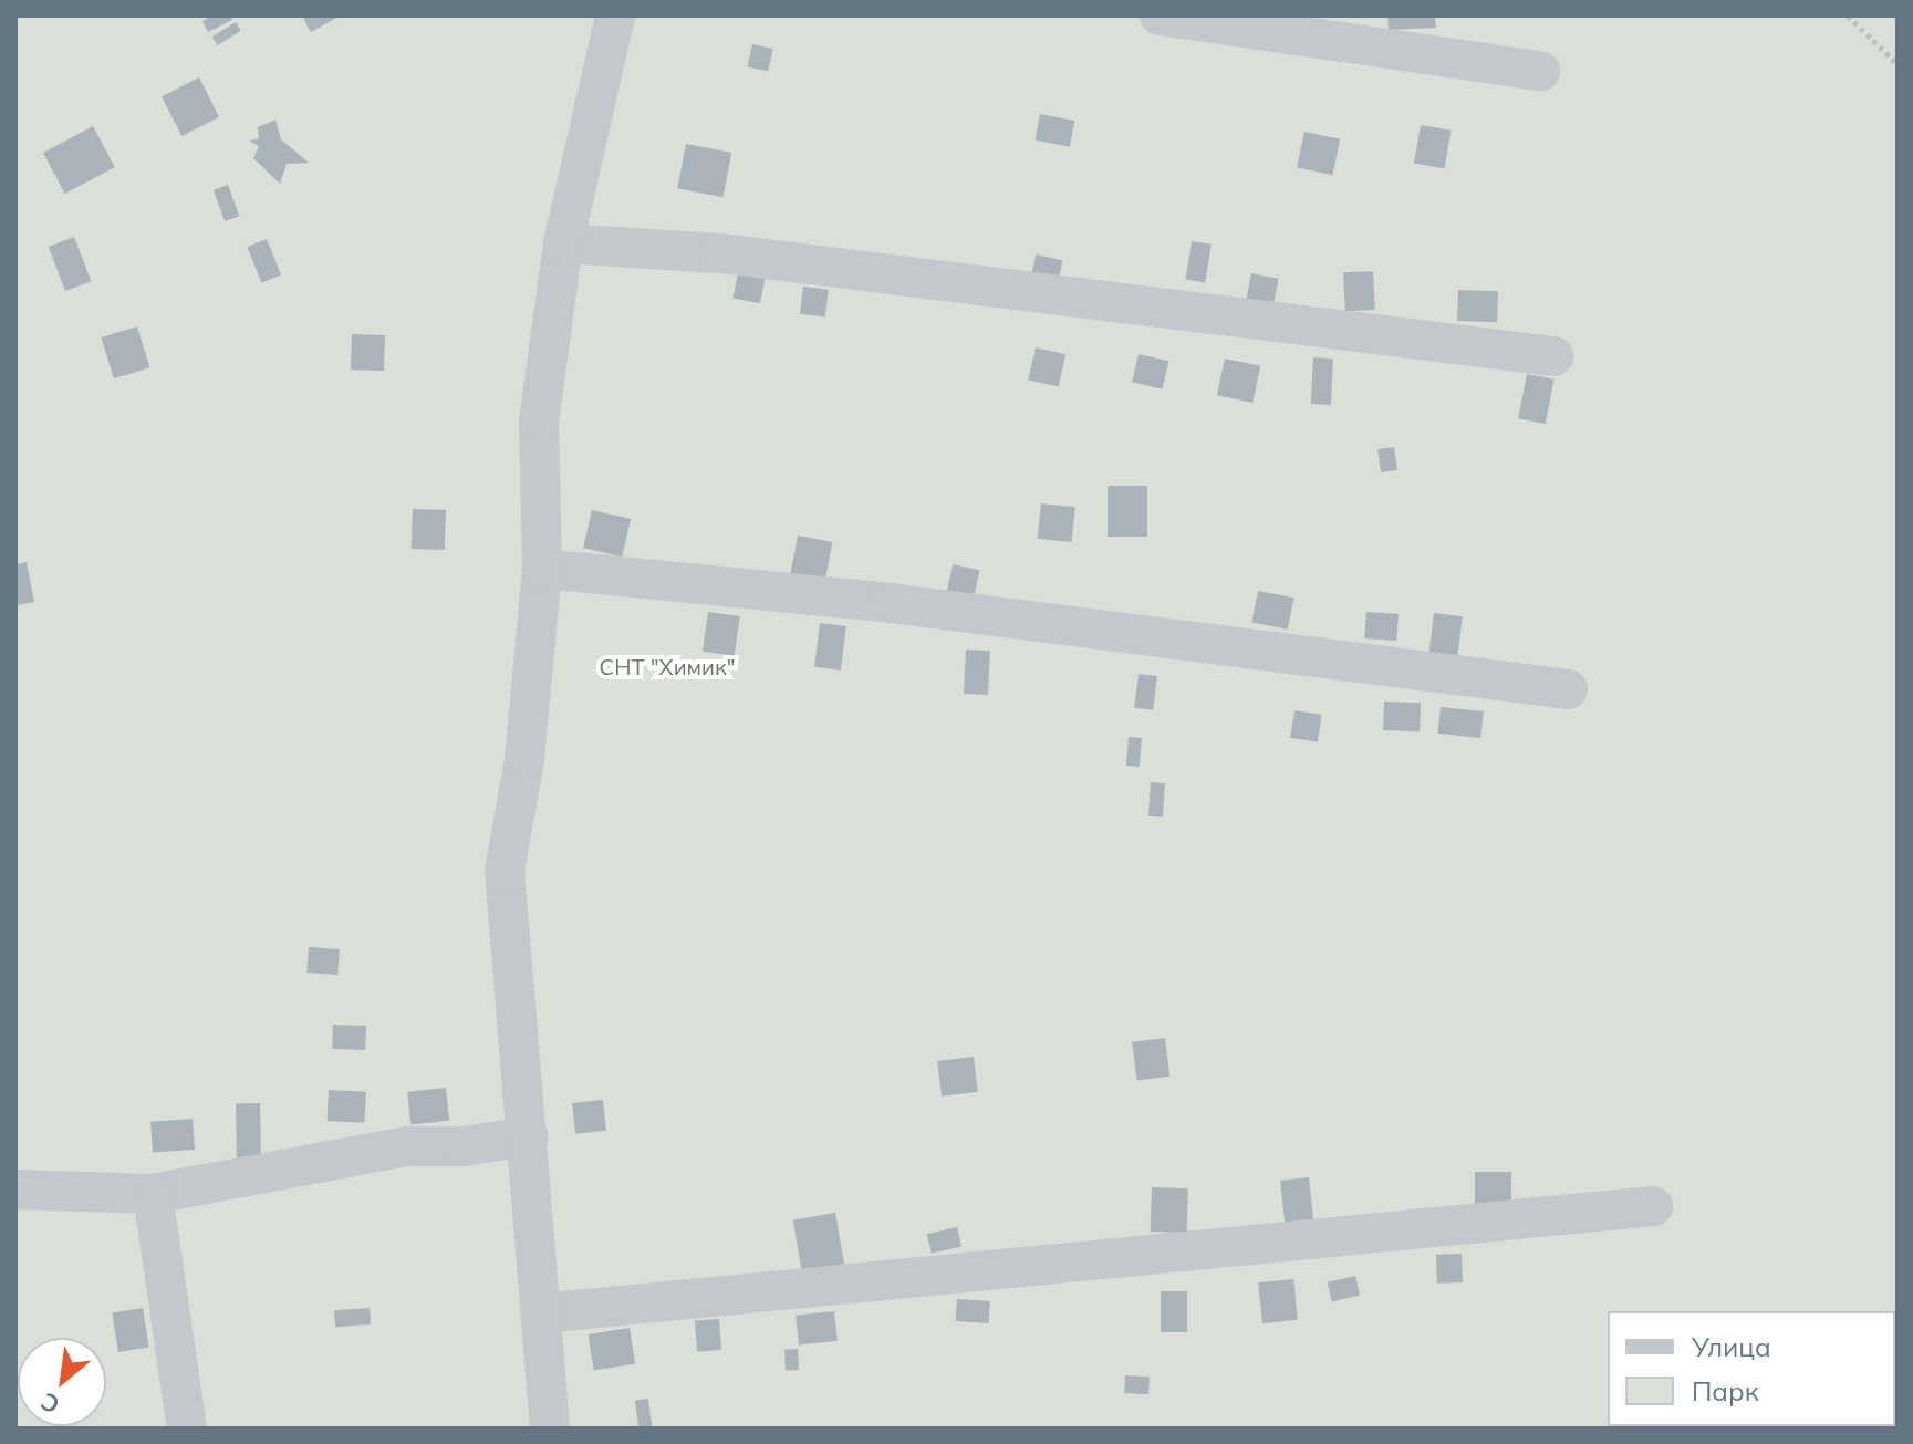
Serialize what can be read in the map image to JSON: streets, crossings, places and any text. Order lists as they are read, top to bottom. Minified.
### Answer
{"parks":["СНТ \"Химик\""],"legend":["Улица","Парк"],"north":"bottom left"}
